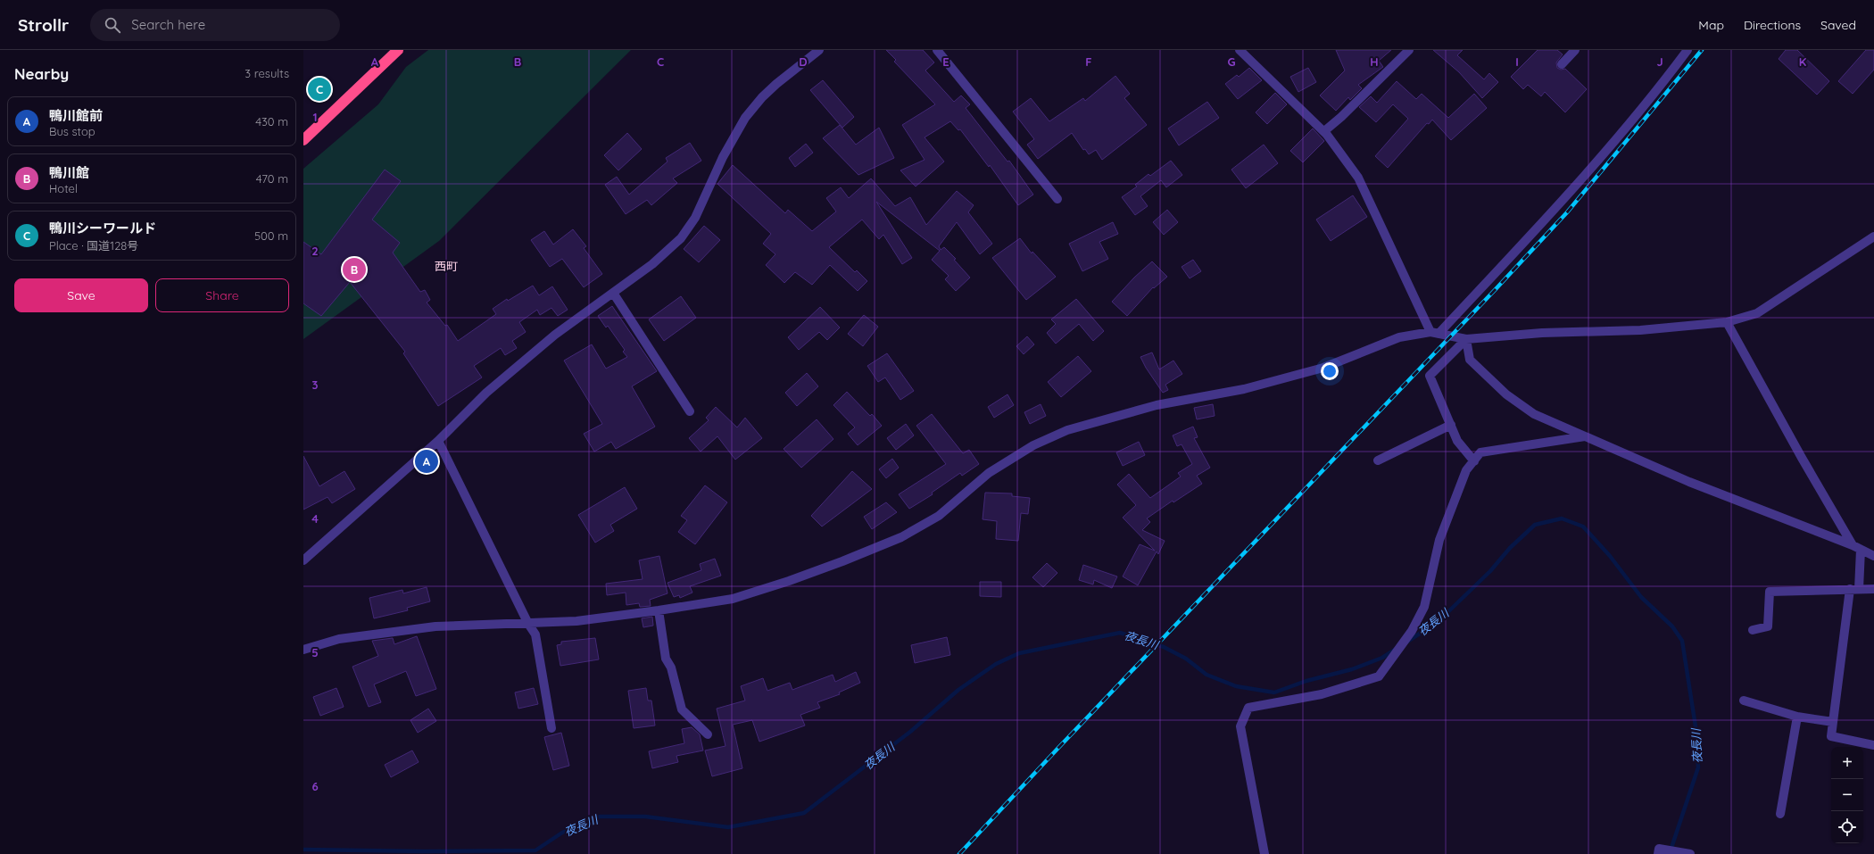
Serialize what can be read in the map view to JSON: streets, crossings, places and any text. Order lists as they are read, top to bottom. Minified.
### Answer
{"districts":["西町"],"water":["夜長川"],"page":{"header":"Strollr","search":"Search here","nav":["Map","Directions","Saved"],"heading":["Nearby","3 results"],"pins":["C","B","A"],"list":[{"mark":"A","name":"鴨川館前","note":"Bus stop","value":"430 m"},{"mark":"B","name":"鴨川館","note":"Hotel","value":"470 m"},{"mark":"C","name":"鴨川シーワールド","note":"Place · 国道128号","value":"500 m"}],"buttons":["Save","Share"],"map_buttons":["+","−"]},"grid":{"columns":["A","B","C","D","E","F","G","H","I","J","K"],"rows":["1","2","3","4","5","6"]}}
